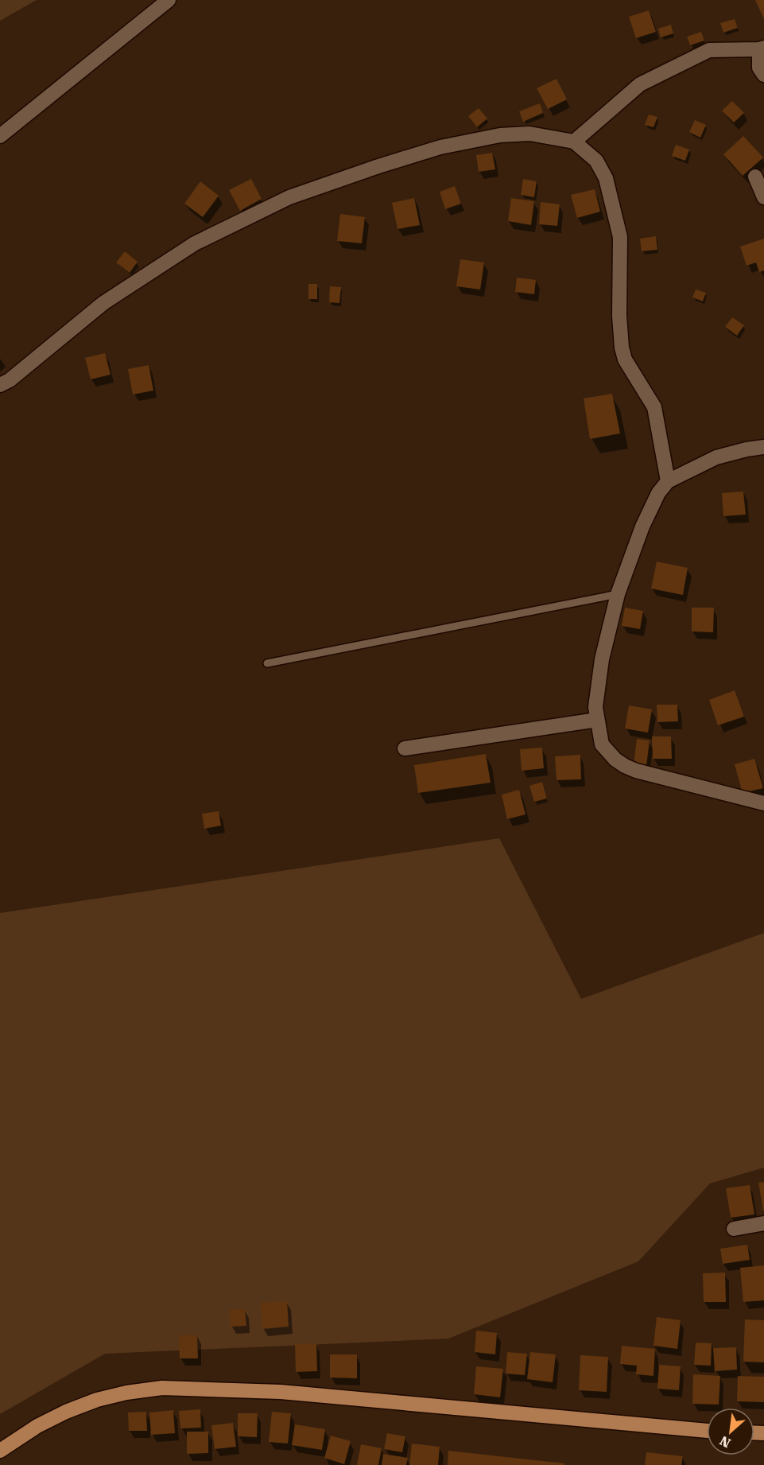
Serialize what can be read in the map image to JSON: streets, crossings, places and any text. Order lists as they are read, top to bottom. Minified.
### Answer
{"north":"bottom left"}
